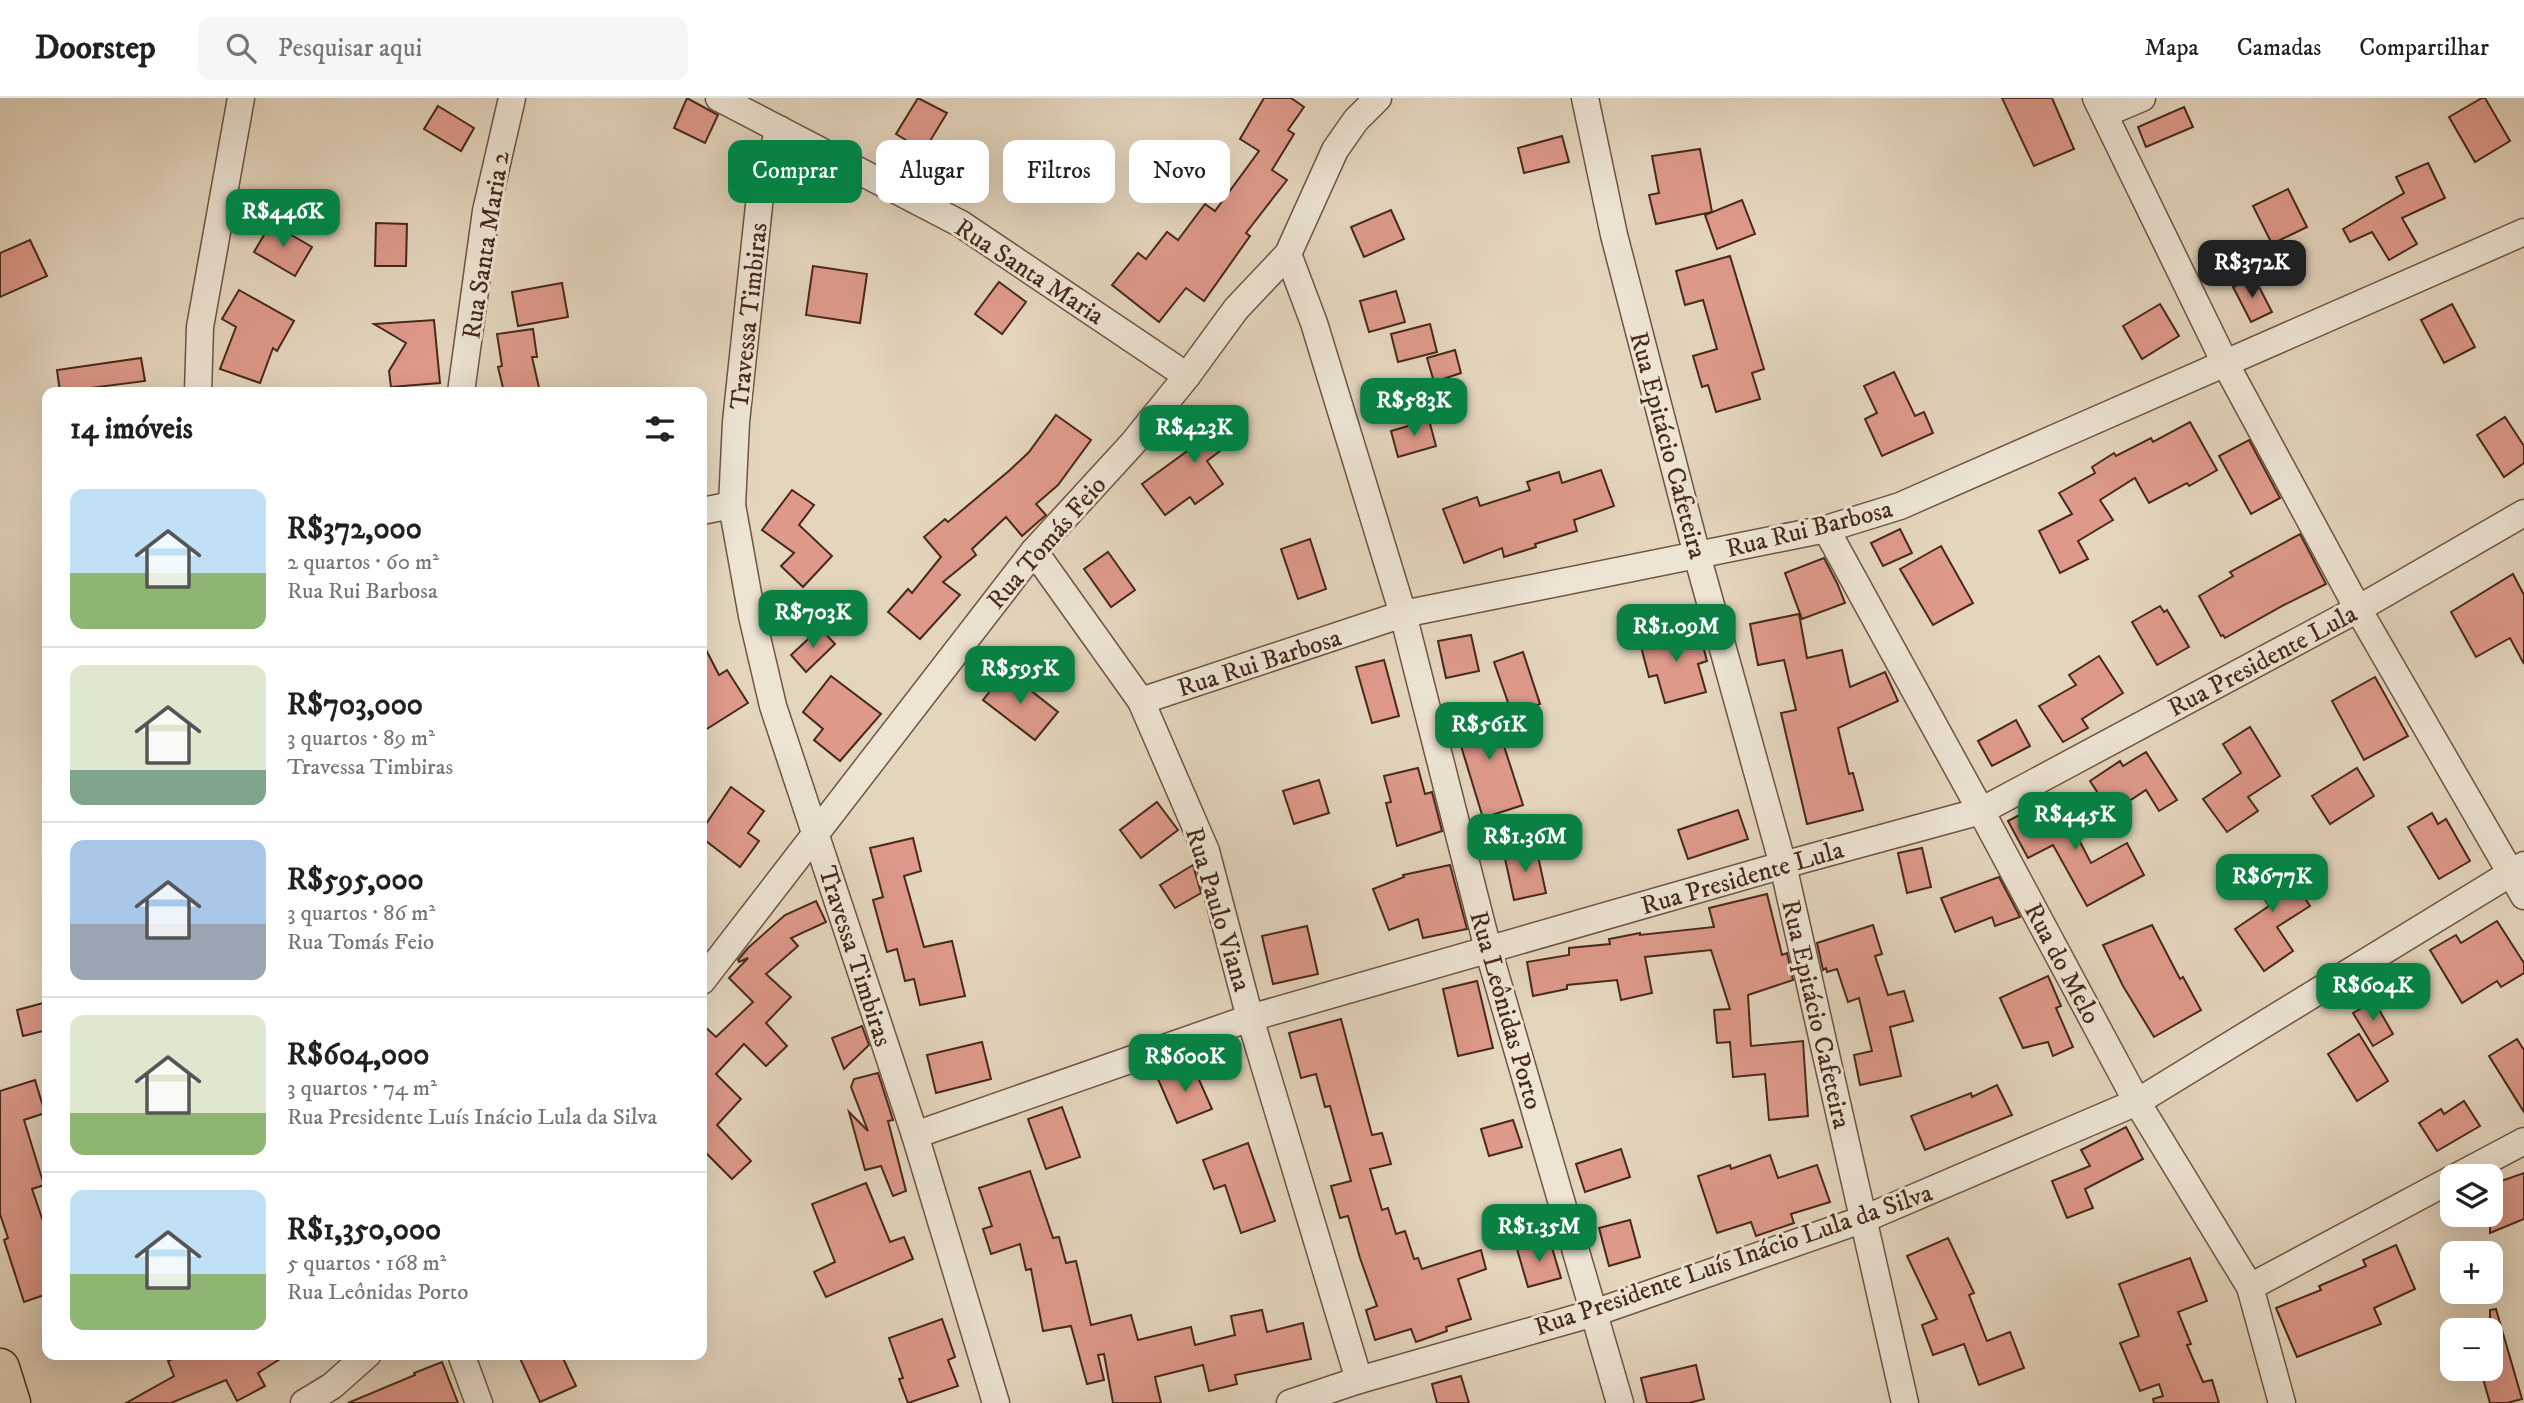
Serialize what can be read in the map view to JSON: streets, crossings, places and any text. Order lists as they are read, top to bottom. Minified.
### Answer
{"streets":{"street":["Rua Santa Maria 2","Rua Santa Maria","Travessa Timbiras","Rua Epitácio Cafeteira","Rua Rui Barbosa","Rua Tomás Feio","Rua Presidente Lula","Rua Paulo Viana","Rua do Melo","Rua Leônidas Porto","Rua Presidente Luís Inácio Lula da Silva"]},"crossings":[["Rua Santa Maria","Travessa Timbiras"],["Rua Santa Maria","Rua Tomás Feio"],["Travessa Timbiras","Rua Tomás Feio"],["Travessa Timbiras","Rua Presidente Lula"],["Rua Epitácio Cafeteira","Rua Rui Barbosa"],["Rua Epitácio Cafeteira","Rua Presidente Lula"],["Rua Epitácio Cafeteira","Rua Presidente Luís Inácio Lula da Silva"],["Rua Rui Barbosa","Rua Paulo Viana"],["Rua Rui Barbosa","Rua do Melo"],["Rua Rui Barbosa","Rua Leônidas Porto"],["Rua Tomás Feio","Rua Paulo Viana"],["Rua Tomás Feio","Rua Leônidas Porto"],["Rua Presidente Lula","Rua Paulo Viana"],["Rua Presidente Lula","Rua do Melo"],["Rua Presidente Lula","Rua Leônidas Porto"],["Rua Paulo Viana","Rua Presidente Luís Inácio Lula da Silva"],["Rua do Melo","Rua Presidente Luís Inácio Lula da Silva"],["Rua Leônidas Porto","Rua Presidente Luís Inácio Lula da Silva"]],"page":{"header":"Doorstep","search":"Pesquisar aqui","nav":["Mapa","Camadas","Compartilhar"],"chip":["Comprar","Alugar","Filtros","Novo"],"price":["R$446K","R$372K","R$583K","R$423K","R$703K","R$1.09M","R$595K","R$561K","R$445K","R$1.36M","R$677K","R$604K","R$600K","R$1.35M"],"heading":"14 imóveis","list":[{"name":"R$372,000","note":"2 quartos · 60 m² · Rua Rui Barbosa"},{"name":"R$703,000","note":"3 quartos · 89 m² · Travessa Timbiras"},{"name":"R$595,000","note":"3 quartos · 86 m² · Rua Tomás Feio"},{"name":"R$604,000","note":"3 quartos · 74 m² · Rua Presidente Luís Inácio Lula da Silva"},{"name":"R$1,350,000","note":"5 quartos · 168 m² · Rua Leônidas Porto"}],"map_buttons":["+","−"]}}
